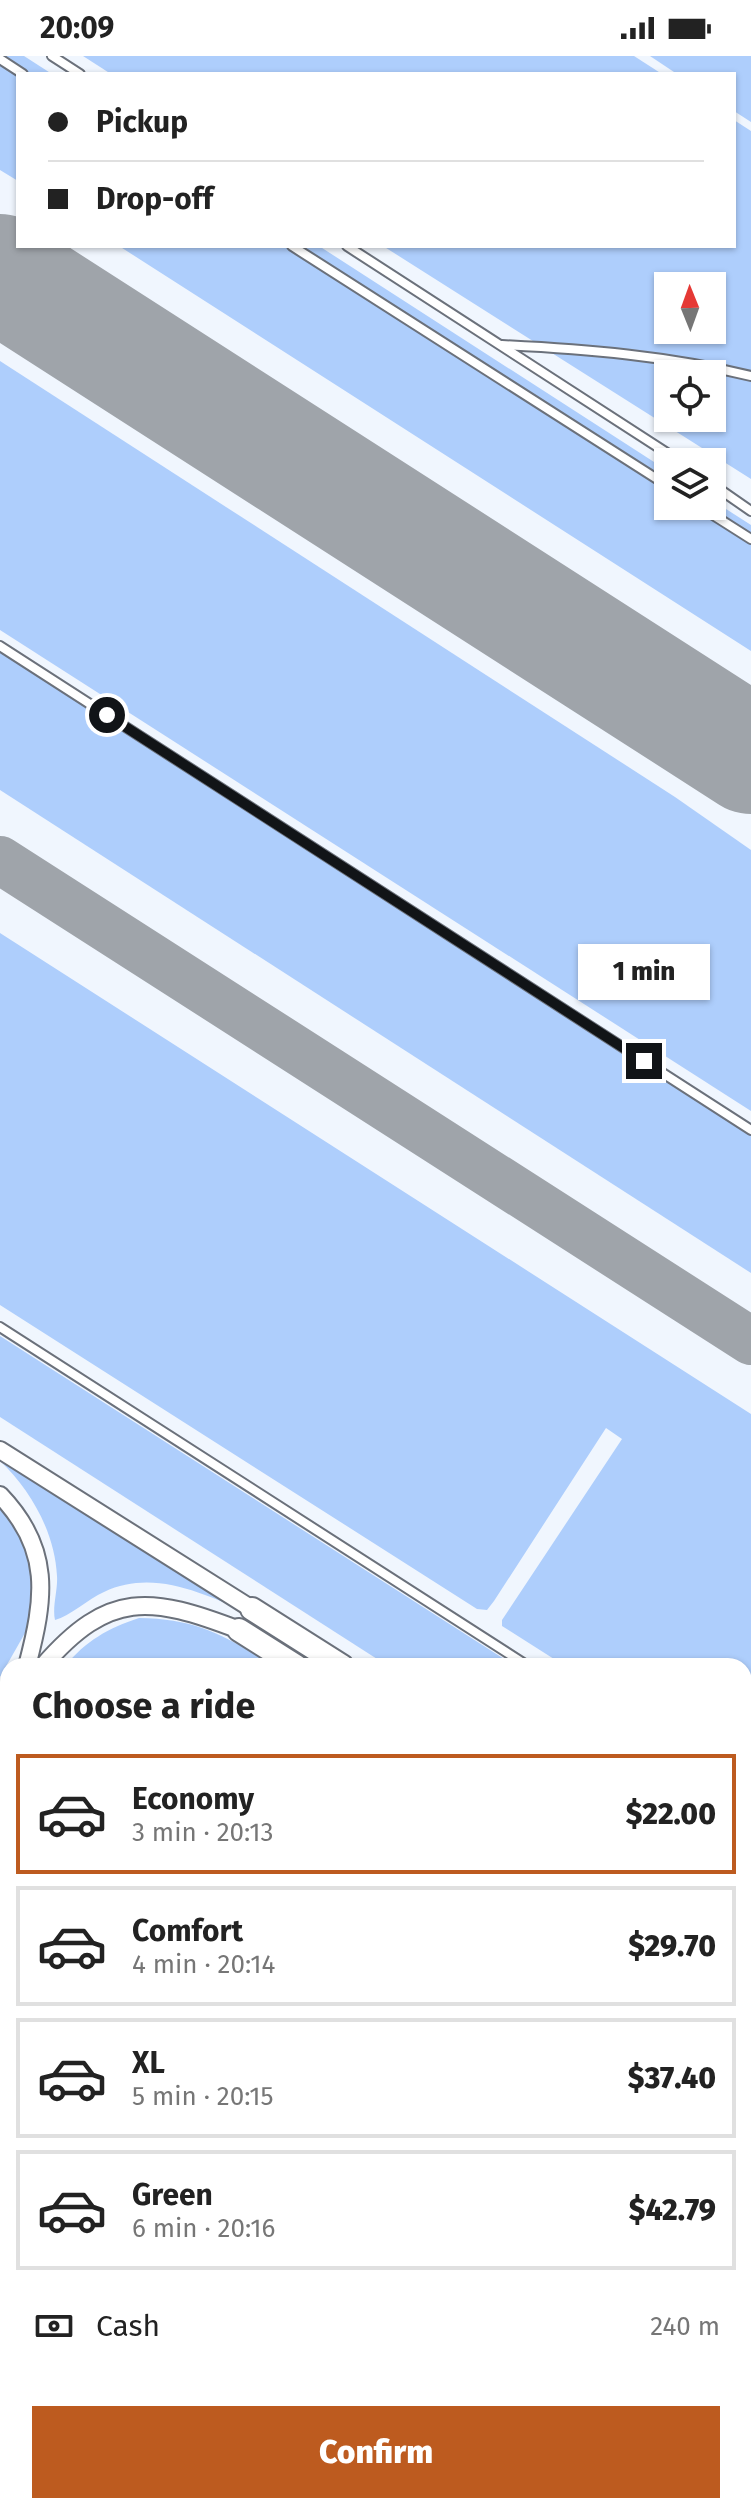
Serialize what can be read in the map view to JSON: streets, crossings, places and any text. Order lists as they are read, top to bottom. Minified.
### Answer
{"north":"top","page":{"status":"20:09","banner":["Pickup","Drop-off"],"bubble":"1 min","heading":"Choose a ride","list":[{"name":"Economy","note":"3 min · 20:13","value":"$22.00"},{"name":"Comfort","note":"4 min · 20:14","value":"$29.70"},{"name":"XL","note":"5 min · 20:15","value":"$37.40"},{"name":"Green","note":"6 min · 20:16","value":"$42.79"}],"pay":["Cash","240 m"],"buttons":"Confirm"}}
